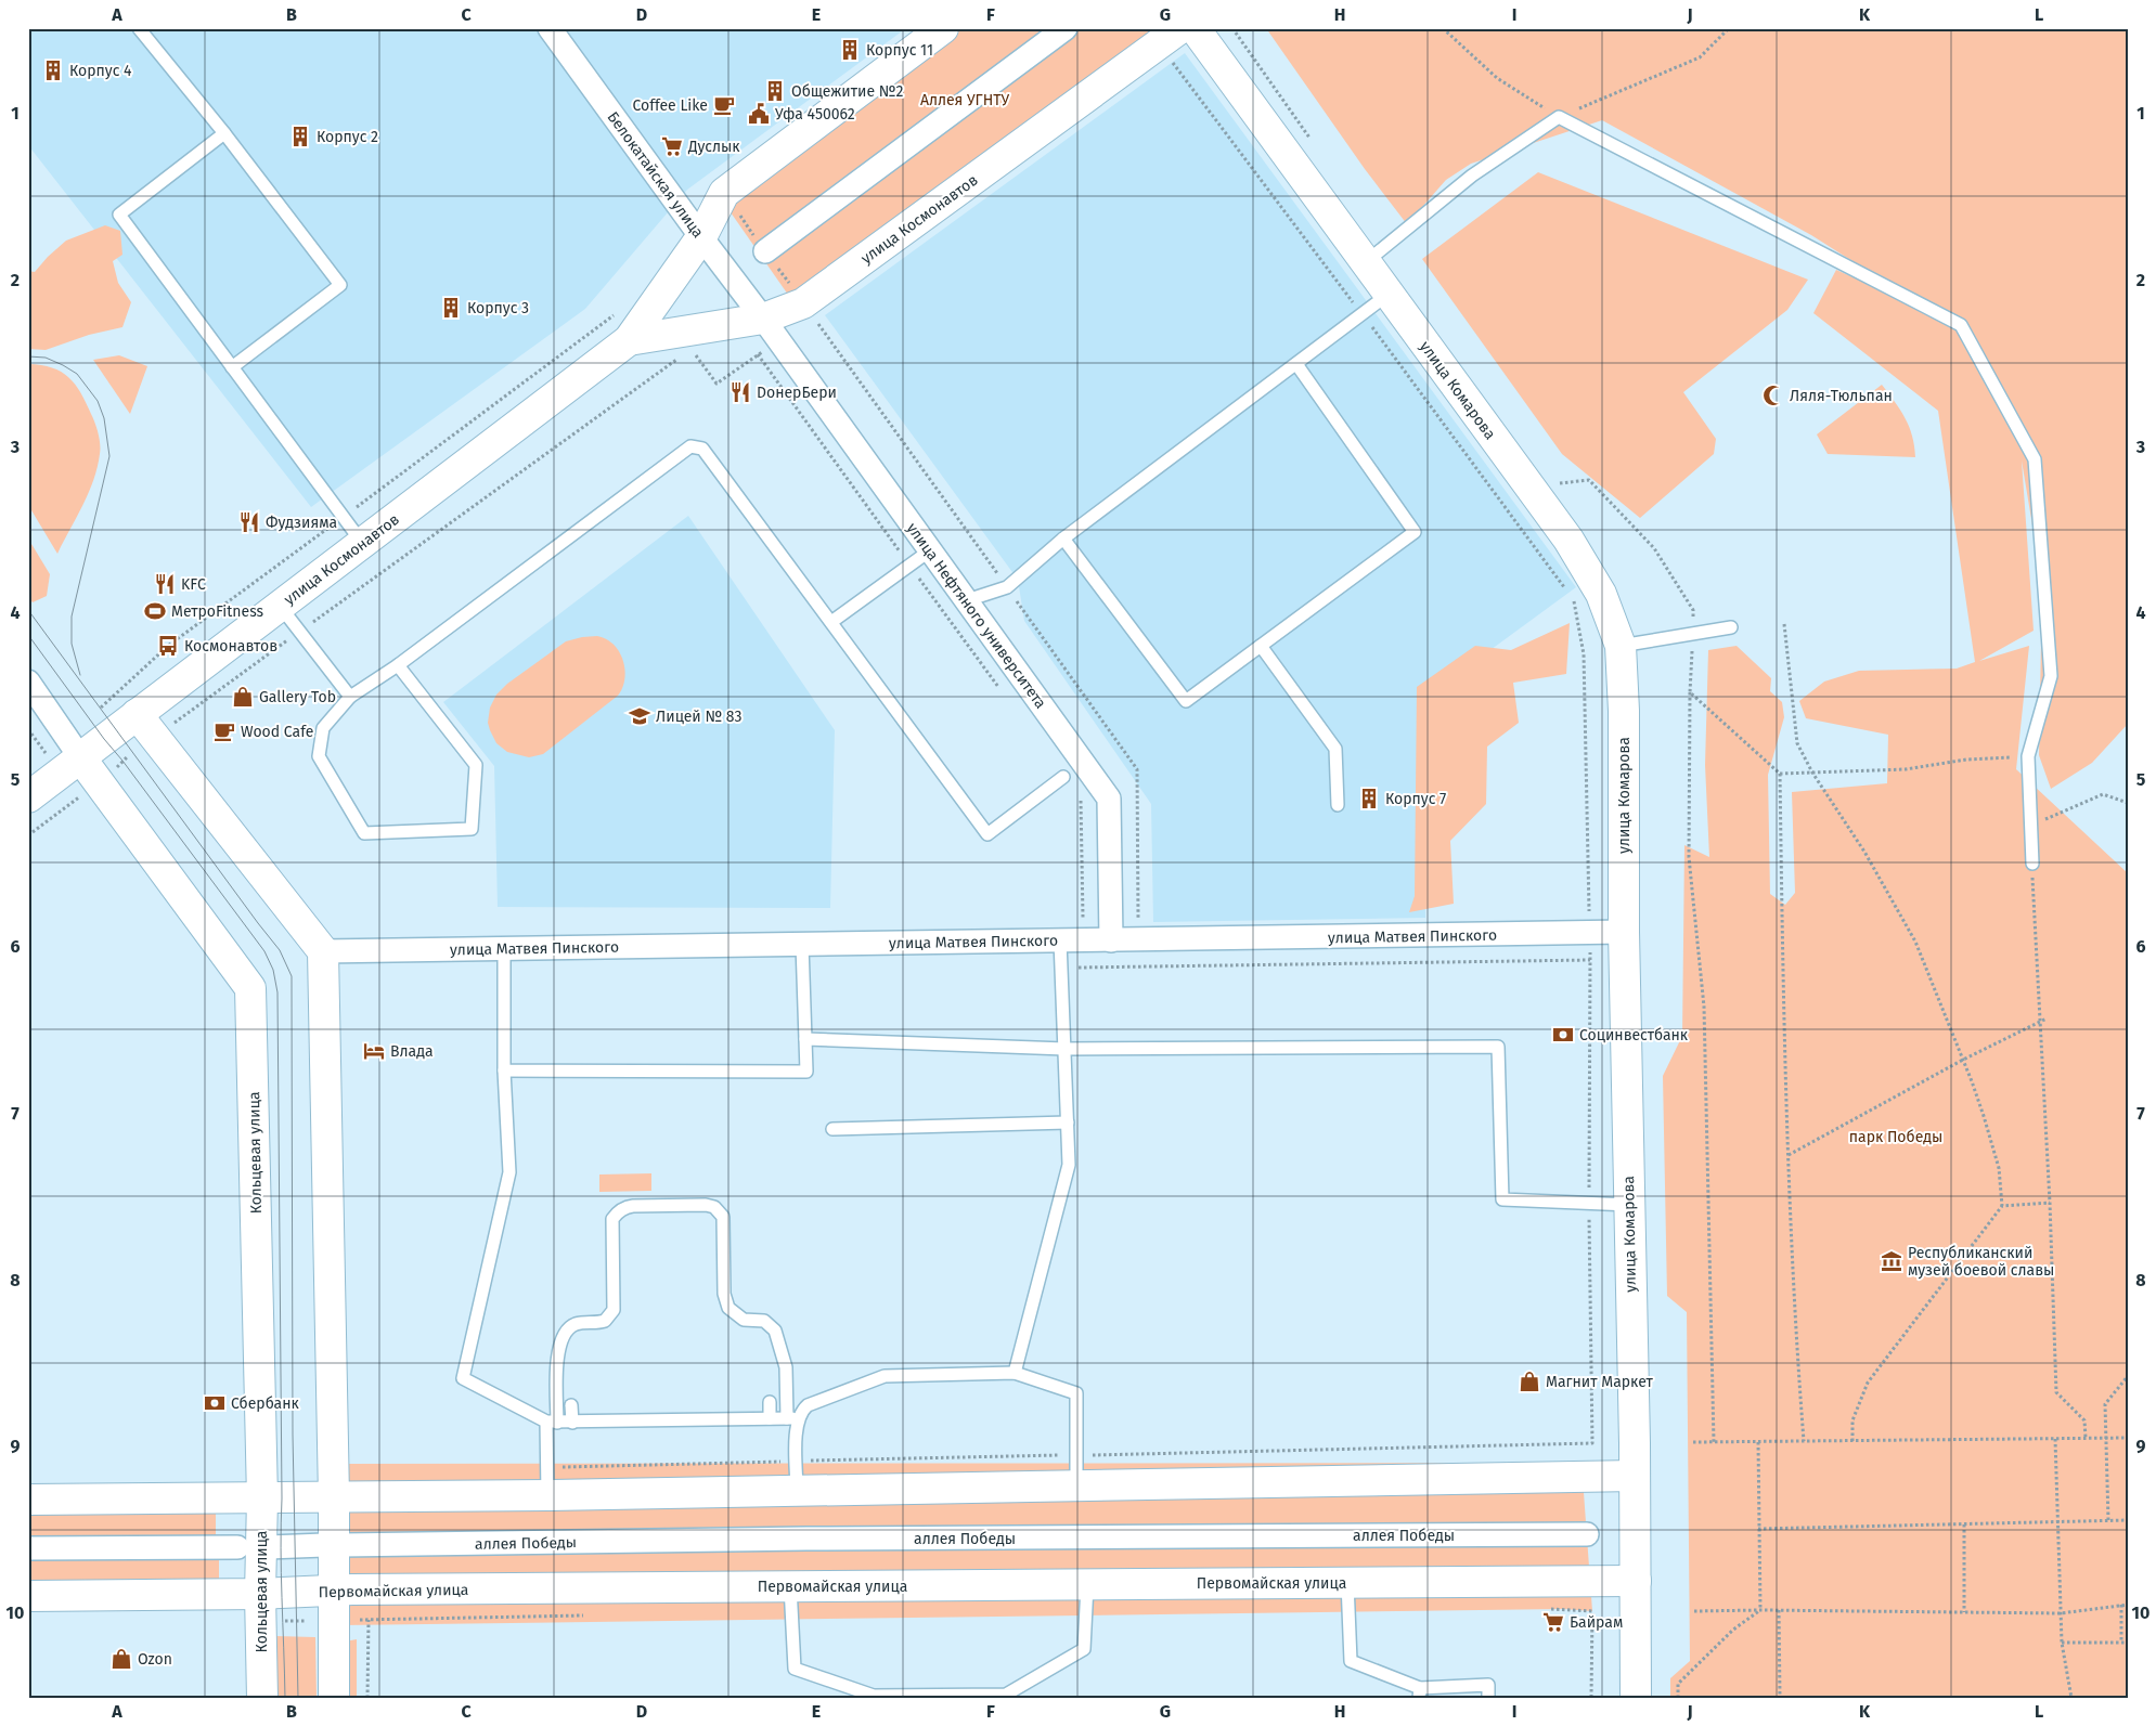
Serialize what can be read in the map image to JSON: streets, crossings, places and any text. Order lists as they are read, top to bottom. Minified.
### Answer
{"streets":{"street":["Белокатайская улица","улица Космонавтов","улица Комарова","улица Нефтяного университета","улица Матвея Пинского","Кольцевая улица","аллея Победы","Первомайская улица"]},"crossings":[["Белокатайская улица","улица Космонавтов"],["Белокатайская улица","улица Нефтяного университета"],["улица Космонавтов","улица Нефтяного университета"],["улица Космонавтов","Кольцевая улица"],["улица Комарова","улица Матвея Пинского"],["улица Комарова","Первомайская улица"],["улица Нефтяного университета","улица Матвея Пинского"],["Кольцевая улица","Первомайская улица"]],"parks":["Аллея УГНТУ","парк Победы"],"places":{"building":["Корпус 11","Корпус 4","Общежитие №2","Корпус 2","Корпус 3","Корпус 7"],"cafe":["Coffee Like","Wood Cafe"],"public building":["Уфа 450062"],"supermarket":["Дуслык","Байрам"],"restaurant":["DонерБери","Фудзияма","KFC"],"mosque":["Ляля-Тюльпан"],"sports":["МетроFitness"],"bus stop":["Космонавтов"],"shop":["Gallery Tob","Магнит Маркет","Ozon"],"school or university":["Лицей № 83"],"bank":["Социнвестбанк","Сбербанк"],"hotel":["Влада"],"museum":["Республиканский музей боевой славы"]},"grid":{"columns":["A","B","C","D","E","F","G","H","I","J","K","L"],"rows":["1","2","3","4","5","6","7","8","9","10"]}}
